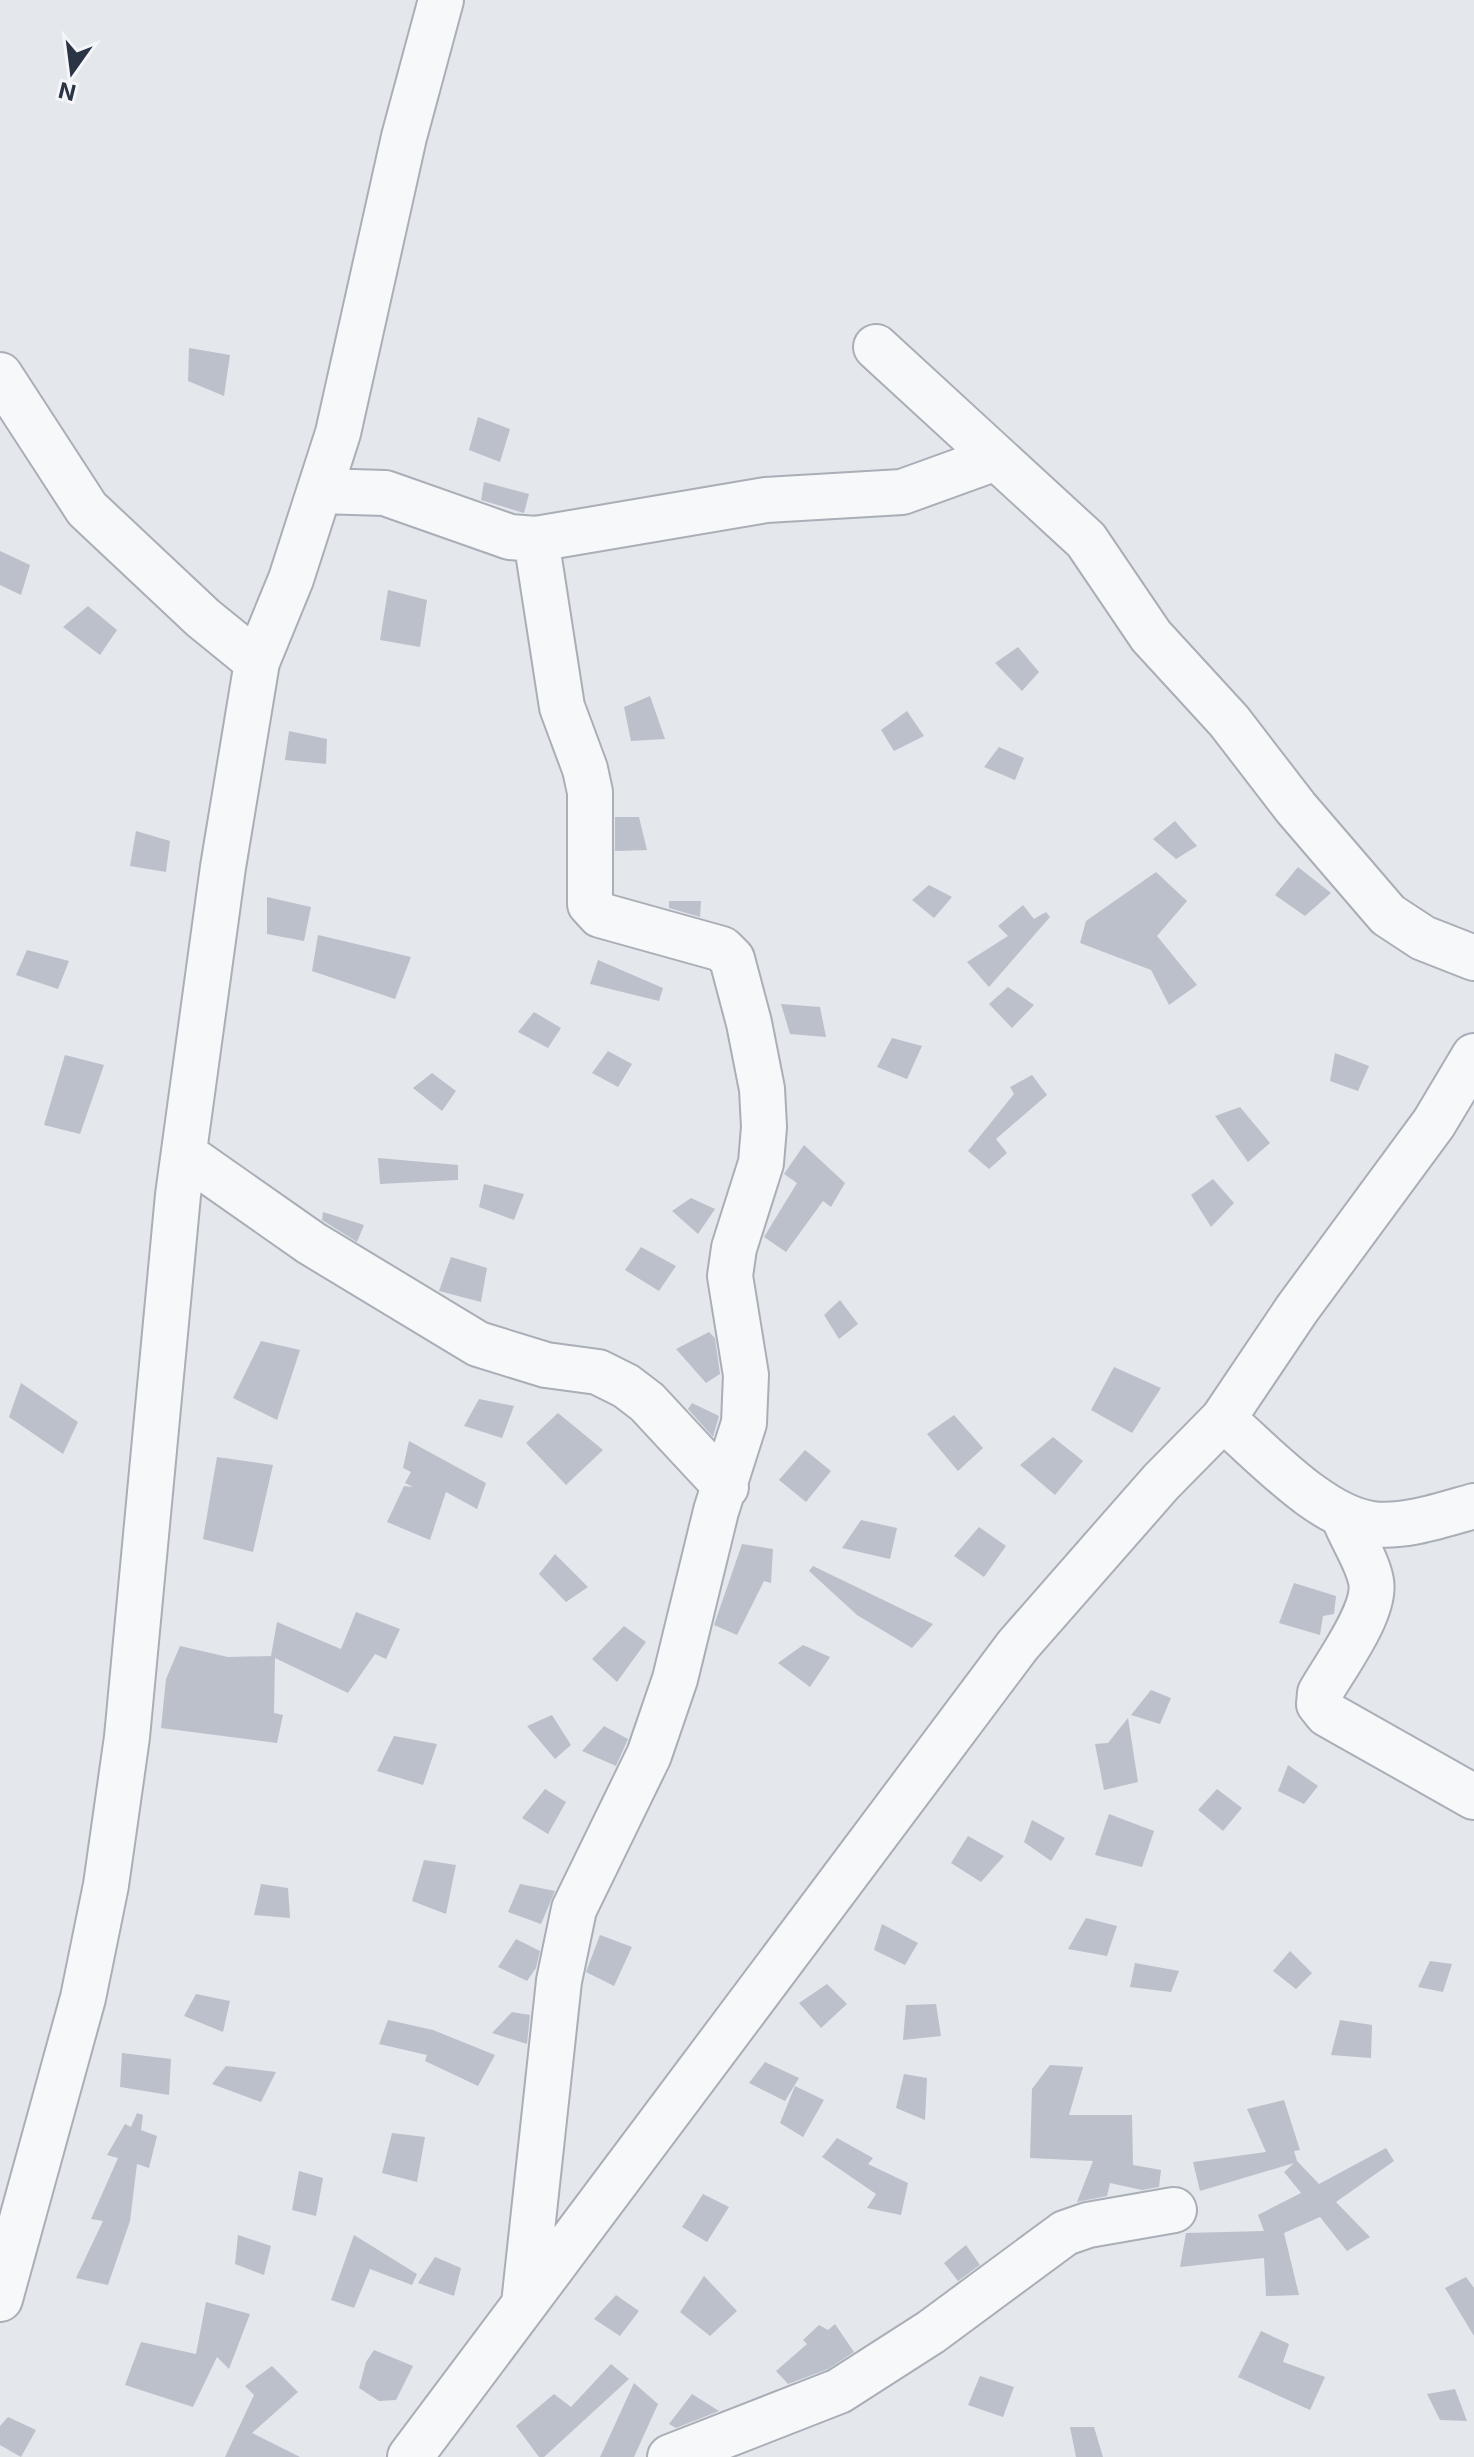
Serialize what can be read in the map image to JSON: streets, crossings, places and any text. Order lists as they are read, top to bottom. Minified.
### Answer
{"north":"bottom"}
